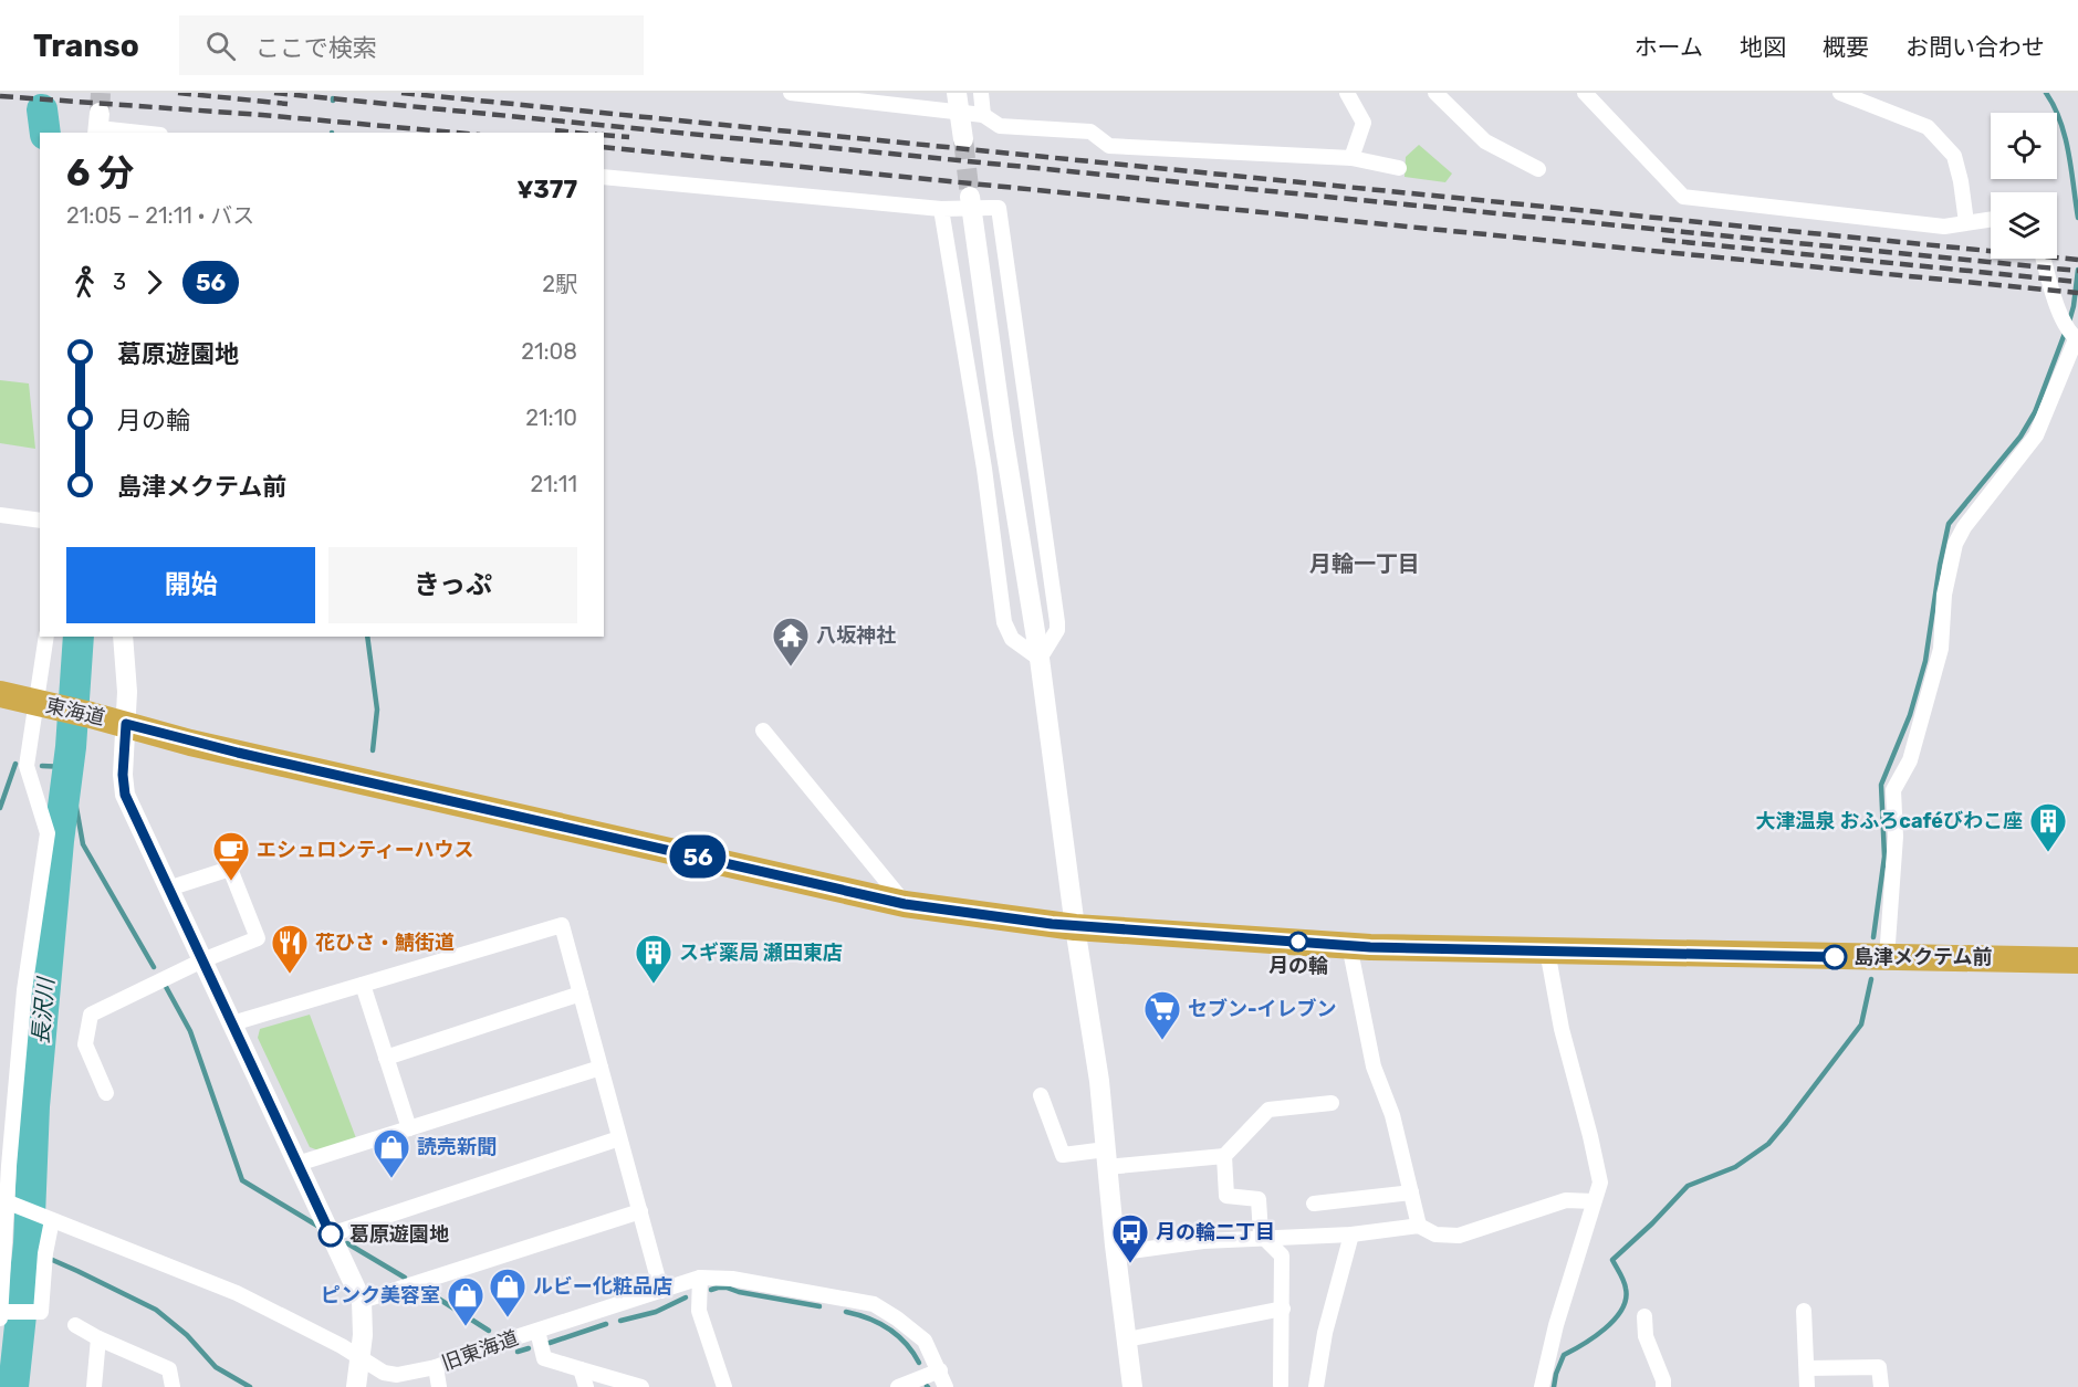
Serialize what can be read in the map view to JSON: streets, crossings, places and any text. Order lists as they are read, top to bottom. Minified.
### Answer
{"streets":{"highway":["東海道"],"street":["旧東海道"]},"districts":["月輪一丁目"],"water":["長沢川"],"places":{"temple":["八坂神社"],"building":["大津温泉 おふろcaféびわこ座","スギ薬局 瀬田東店"],"cafe":["エシュロンティーハウス"],"other":["月の輪","島津メクテム前","葛原遊園地"],"restaurant":["花ひさ・鯖街道"],"supermarket":["セブン-イレブン"],"shop":["読売新聞","ルビー化粧品店","ピンク美容室"],"bus stop":["月の輪二丁目"]},"lines":["bus line 56"],"page":{"header":"Transo","search":"ここで検索","nav":["ホーム","地図","概要","お問い合わせ"],"on_map":"56","heading":["6 分","21:05 – 21:11 · バス","¥377"],"legs":["3","56","2駅"],"list":[{"name":"葛原遊園地","value":"21:08"},{"name":"月の輪","value":"21:10"},{"name":"島津メクテム前","value":"21:11"}],"buttons":["開始","きっぷ"]}}
